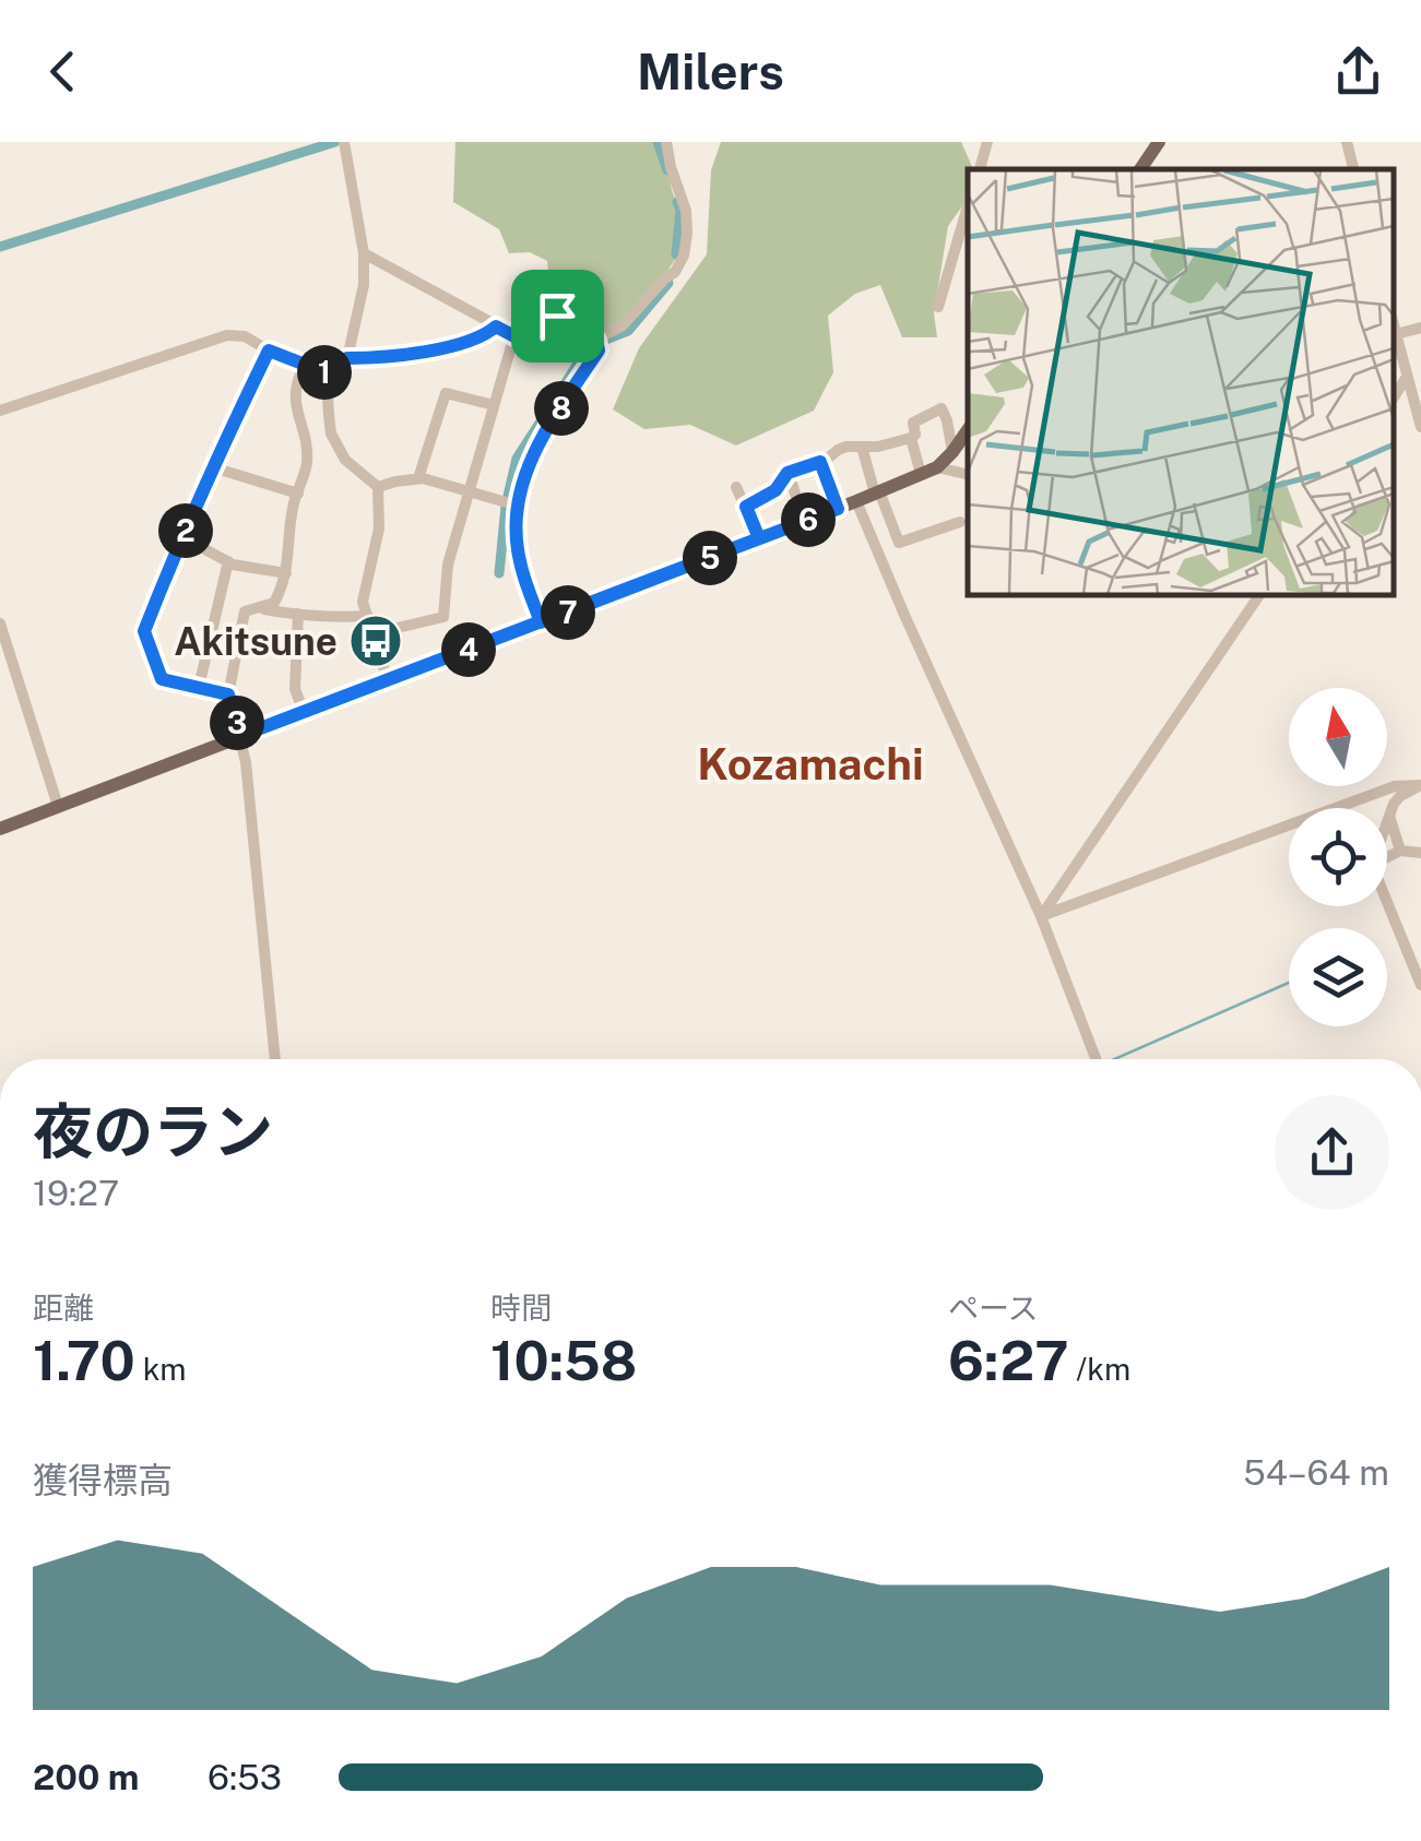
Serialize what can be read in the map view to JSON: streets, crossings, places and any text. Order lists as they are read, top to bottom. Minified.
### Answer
{"districts":["Kozamachi"],"places":{"bus stop":["Akitsune"]},"north":"top","page":{"header":"Milers","pins":["1","8","6","2","5","7","4","3"],"heading":["夜のラン","19:27"],"stats":[["距離","1.70 km"],["時間","10:58"],["ペース","6:27 /km"]],"chart":["獲得標高","54–64 m"],"list":[{"name":"200 m","note":"6:53"}]}}
